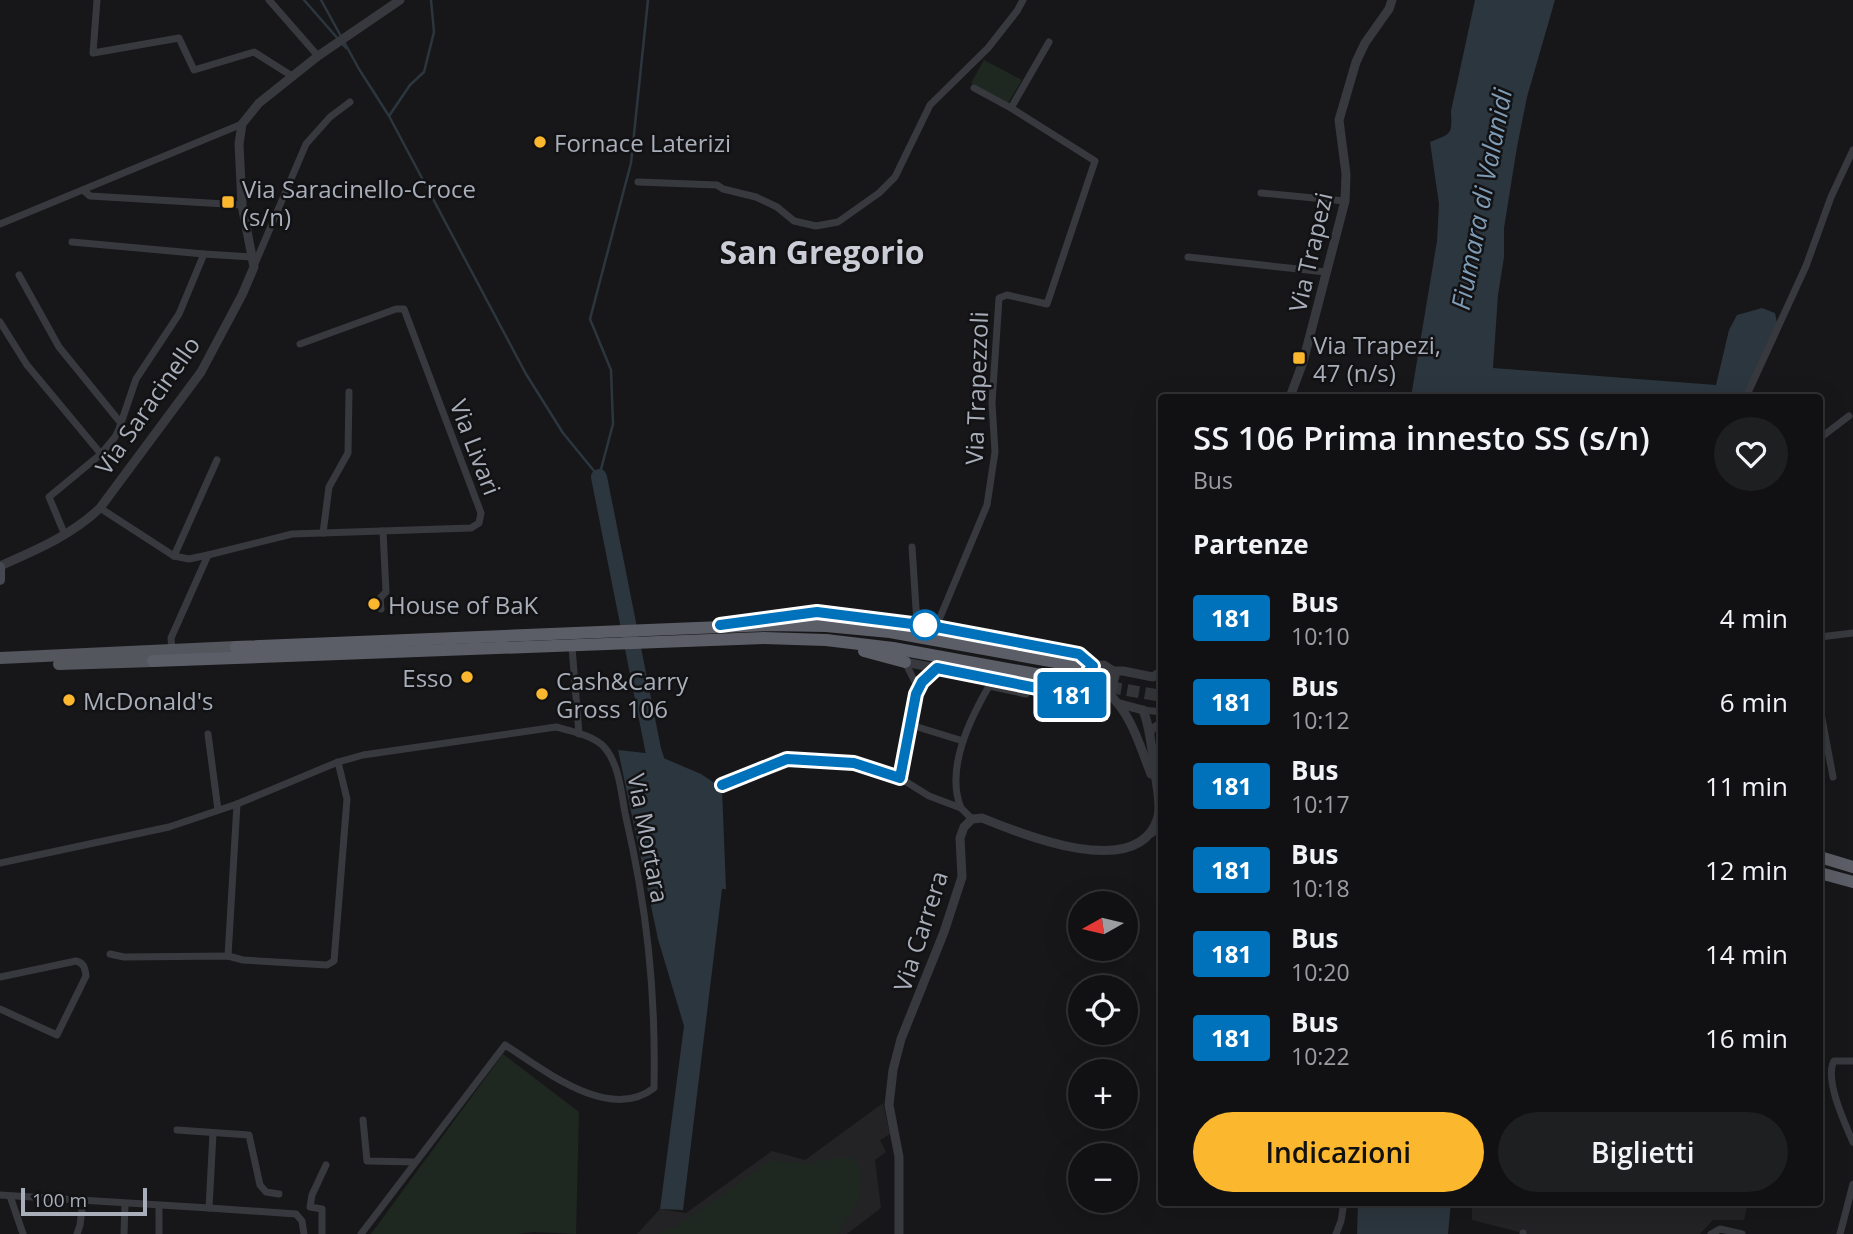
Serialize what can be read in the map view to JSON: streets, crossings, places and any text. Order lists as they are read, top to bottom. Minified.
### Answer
{"streets":{"main road":["Via Saracinello"],"street":["Via Trapezi","Via Trapezzoli","Via Livari","Via Mortara","Via Carrera"]},"districts":["San Gregorio"],"water":["Fiumara di Valanidi"],"places":{"other":["Fornace Laterizi","House of BaK","Esso","Cash&Carry Gross 106","McDonald's"],"transit":["Via Saracinello-Croce (s/n)","Via Trapezi, 47 (n/s)"]},"lines":["bus line 181"],"scale_bar":"100 m","north":"left","page":{"on_map":"181","heading":[["SS 106 Prima innesto SS (s/n)","Bus"],"Partenze"],"list":[{"mark":"181","name":"Bus","note":"10:10","value":"4 min"},{"mark":"181","name":"Bus","note":"10:12","value":"6 min"},{"mark":"181","name":"Bus","note":"10:17","value":"11 min"},{"mark":"181","name":"Bus","note":"10:18","value":"12 min"},{"mark":"181","name":"Bus","note":"10:20","value":"14 min"},{"mark":"181","name":"Bus","note":"10:22","value":"16 min"}],"map_buttons":["+","−"],"buttons":["Indicazioni","Biglietti"],"scale":"100 m"}}
